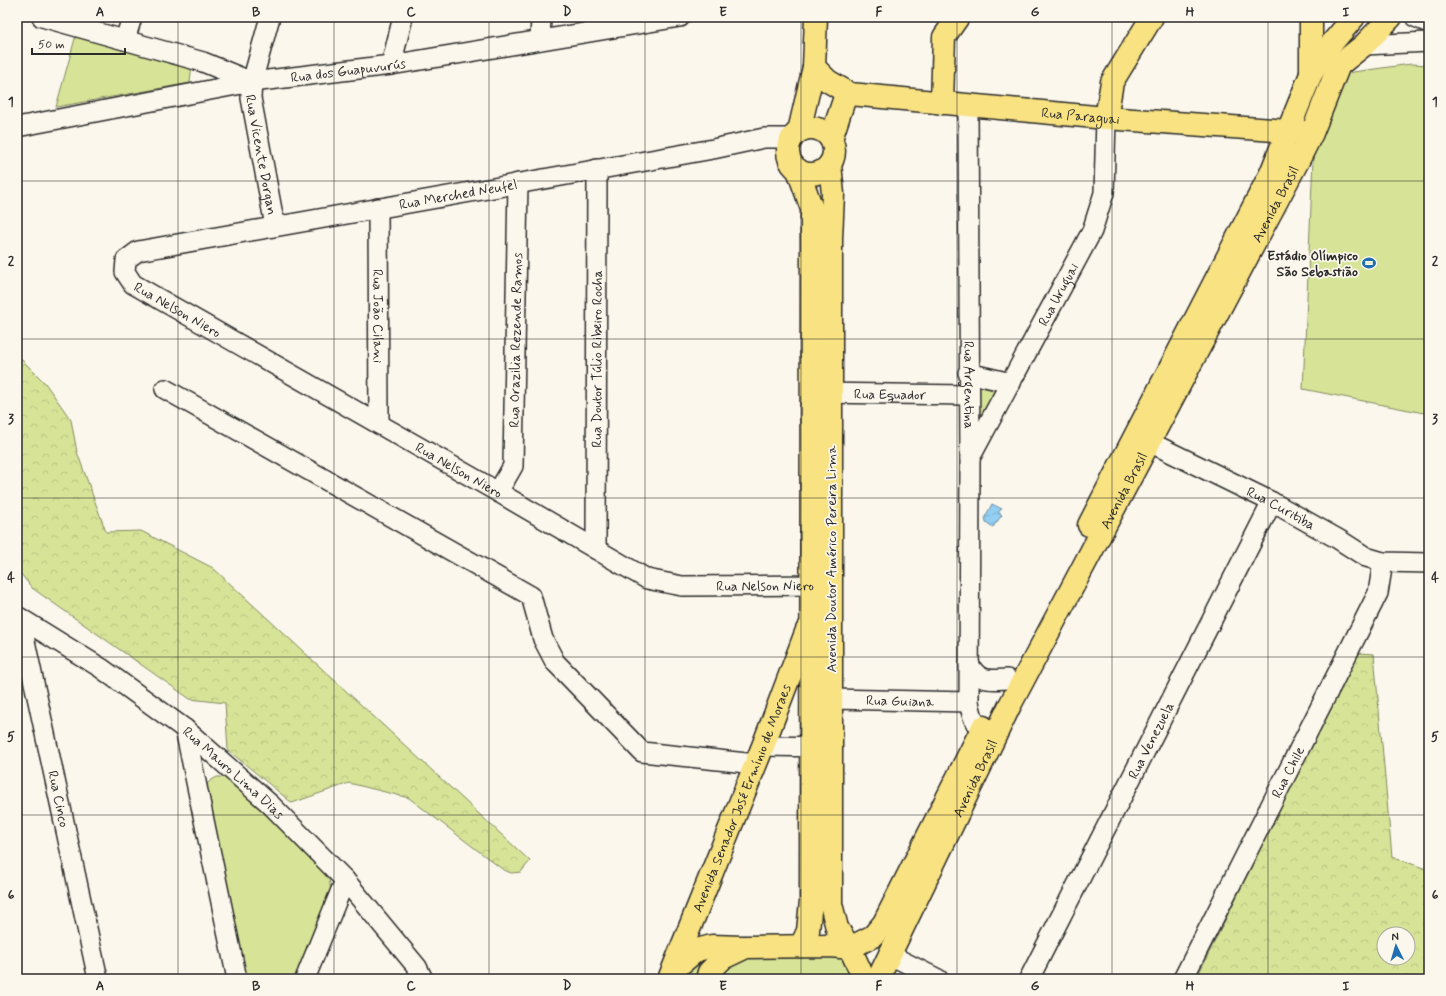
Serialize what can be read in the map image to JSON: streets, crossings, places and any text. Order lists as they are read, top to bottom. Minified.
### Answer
{"streets":{"main road":["Rua Paraguai","Avenida Brasil","Avenida Doutor Américo Pereira Lima","Avenida Senador José Ermínio de Moraes"],"street":["Rua dos Guapuvurús","Rua Vicente Dorgan","Rua Merched Neufel","Rua Uruguai","Rua Nelson Niero","Rua João Cilani","Rua Orazilia Rezende Ramos","Rua Doutor Túlio Ribeiro Rocha","Rua Argentina","Rua Equador","Rua Curitiba","Rua Guiana","Rua Venezuela","Rua Chile","Rua Mauro Lima Dias","Rua Cinco"]},"crossings":[["Rua dos Guapuvurús","Rua Vicente Dorgan"],["Rua Paraguai","Avenida Brasil"],["Rua Paraguai","Rua Uruguai"],["Rua Paraguai","Rua Argentina"],["Rua Vicente Dorgan","Rua Merched Neufel"],["Rua Merched Neufel","Rua Nelson Niero"],["Rua Merched Neufel","Rua João Cilani"],["Rua Merched Neufel","Rua Orazilia Rezende Ramos"],["Rua Merched Neufel","Rua Doutor Túlio Ribeiro Rocha"],["Rua Merched Neufel","Avenida Doutor Américo Pereira Lima"],["Avenida Brasil","Rua Argentina"],["Avenida Brasil","Rua Curitiba"],["Avenida Brasil","Avenida Doutor Américo Pereira Lima"],["Rua Uruguai","Rua Argentina"],["Rua Nelson Niero","Rua João Cilani"],["Rua Nelson Niero","Rua Orazilia Rezende Ramos"],["Rua Nelson Niero","Rua Doutor Túlio Ribeiro Rocha"],["Rua Nelson Niero","Avenida Doutor Américo Pereira Lima"],["Rua Argentina","Rua Equador"],["Rua Argentina","Rua Guiana"],["Rua Equador","Avenida Doutor Américo Pereira Lima"],["Rua Curitiba","Rua Venezuela"],["Rua Curitiba","Rua Chile"],["Avenida Doutor Américo Pereira Lima","Rua Guiana"],["Avenida Doutor Américo Pereira Lima","Avenida Senador José Ermínio de Moraes"],["Rua Mauro Lima Dias","Rua Cinco"]],"places":{"sports":["Estádio Olímpico São Sebastião"]},"scale_bar":"50 m","north":"top","grid":{"columns":["A","B","C","D","E","F","G","H","I"],"rows":["1","2","3","4","5","6"]}}
